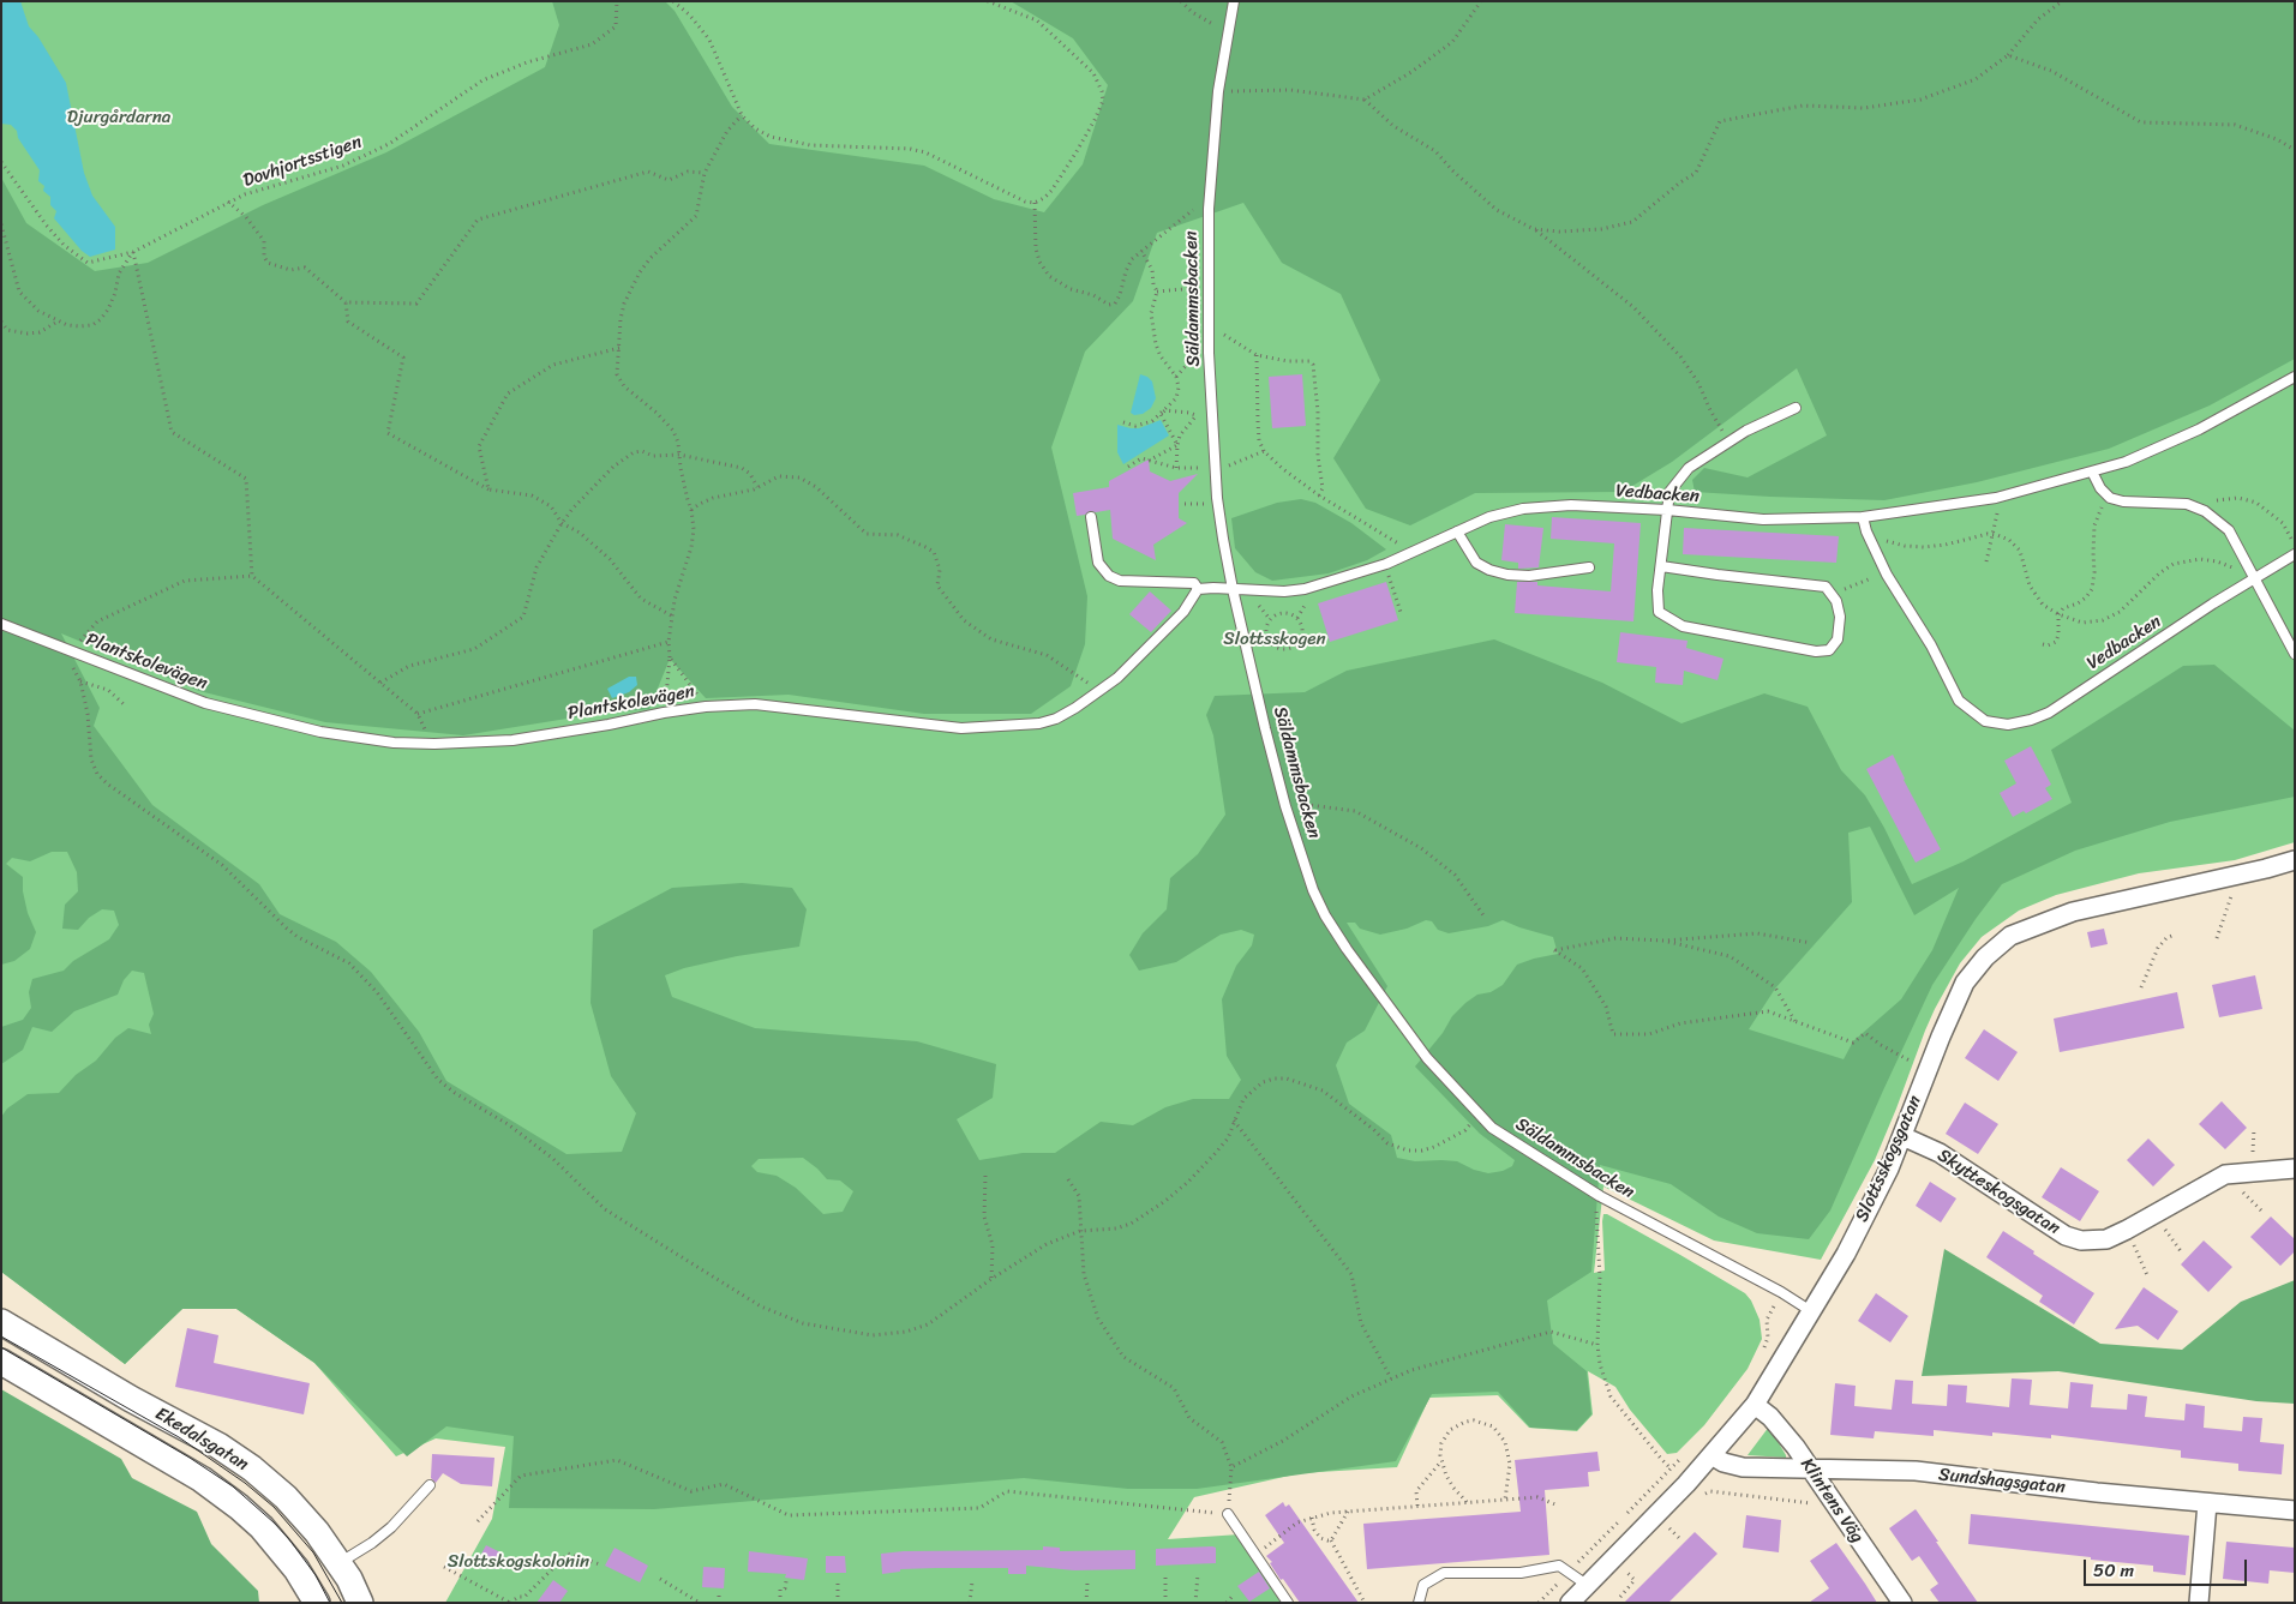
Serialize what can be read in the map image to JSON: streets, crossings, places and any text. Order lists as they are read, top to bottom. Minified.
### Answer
{"streets":{"street":["Slottsskogsgatan","Skytteskogsgatan","Ekedalsgatan","Sundshagsgatan","Klintens Väg"],"lane":["Säldammsbacken","Vedbacken","Plantskolevägen"],"path":["Dovhjortsstigen"]},"crossings":[["Säldammsbacken","Vedbacken"],["Säldammsbacken","Slottsskogsgatan"],["Slottsskogsgatan","Skytteskogsgatan"],["Slottsskogsgatan","Sundshagsgatan"],["Slottsskogsgatan","Klintens Väg"],["Sundshagsgatan","Klintens Väg"]],"parks":["Djurgårdarna","Slottsskogen","Slottskogskolonin"],"scale_bar":"50 m"}
